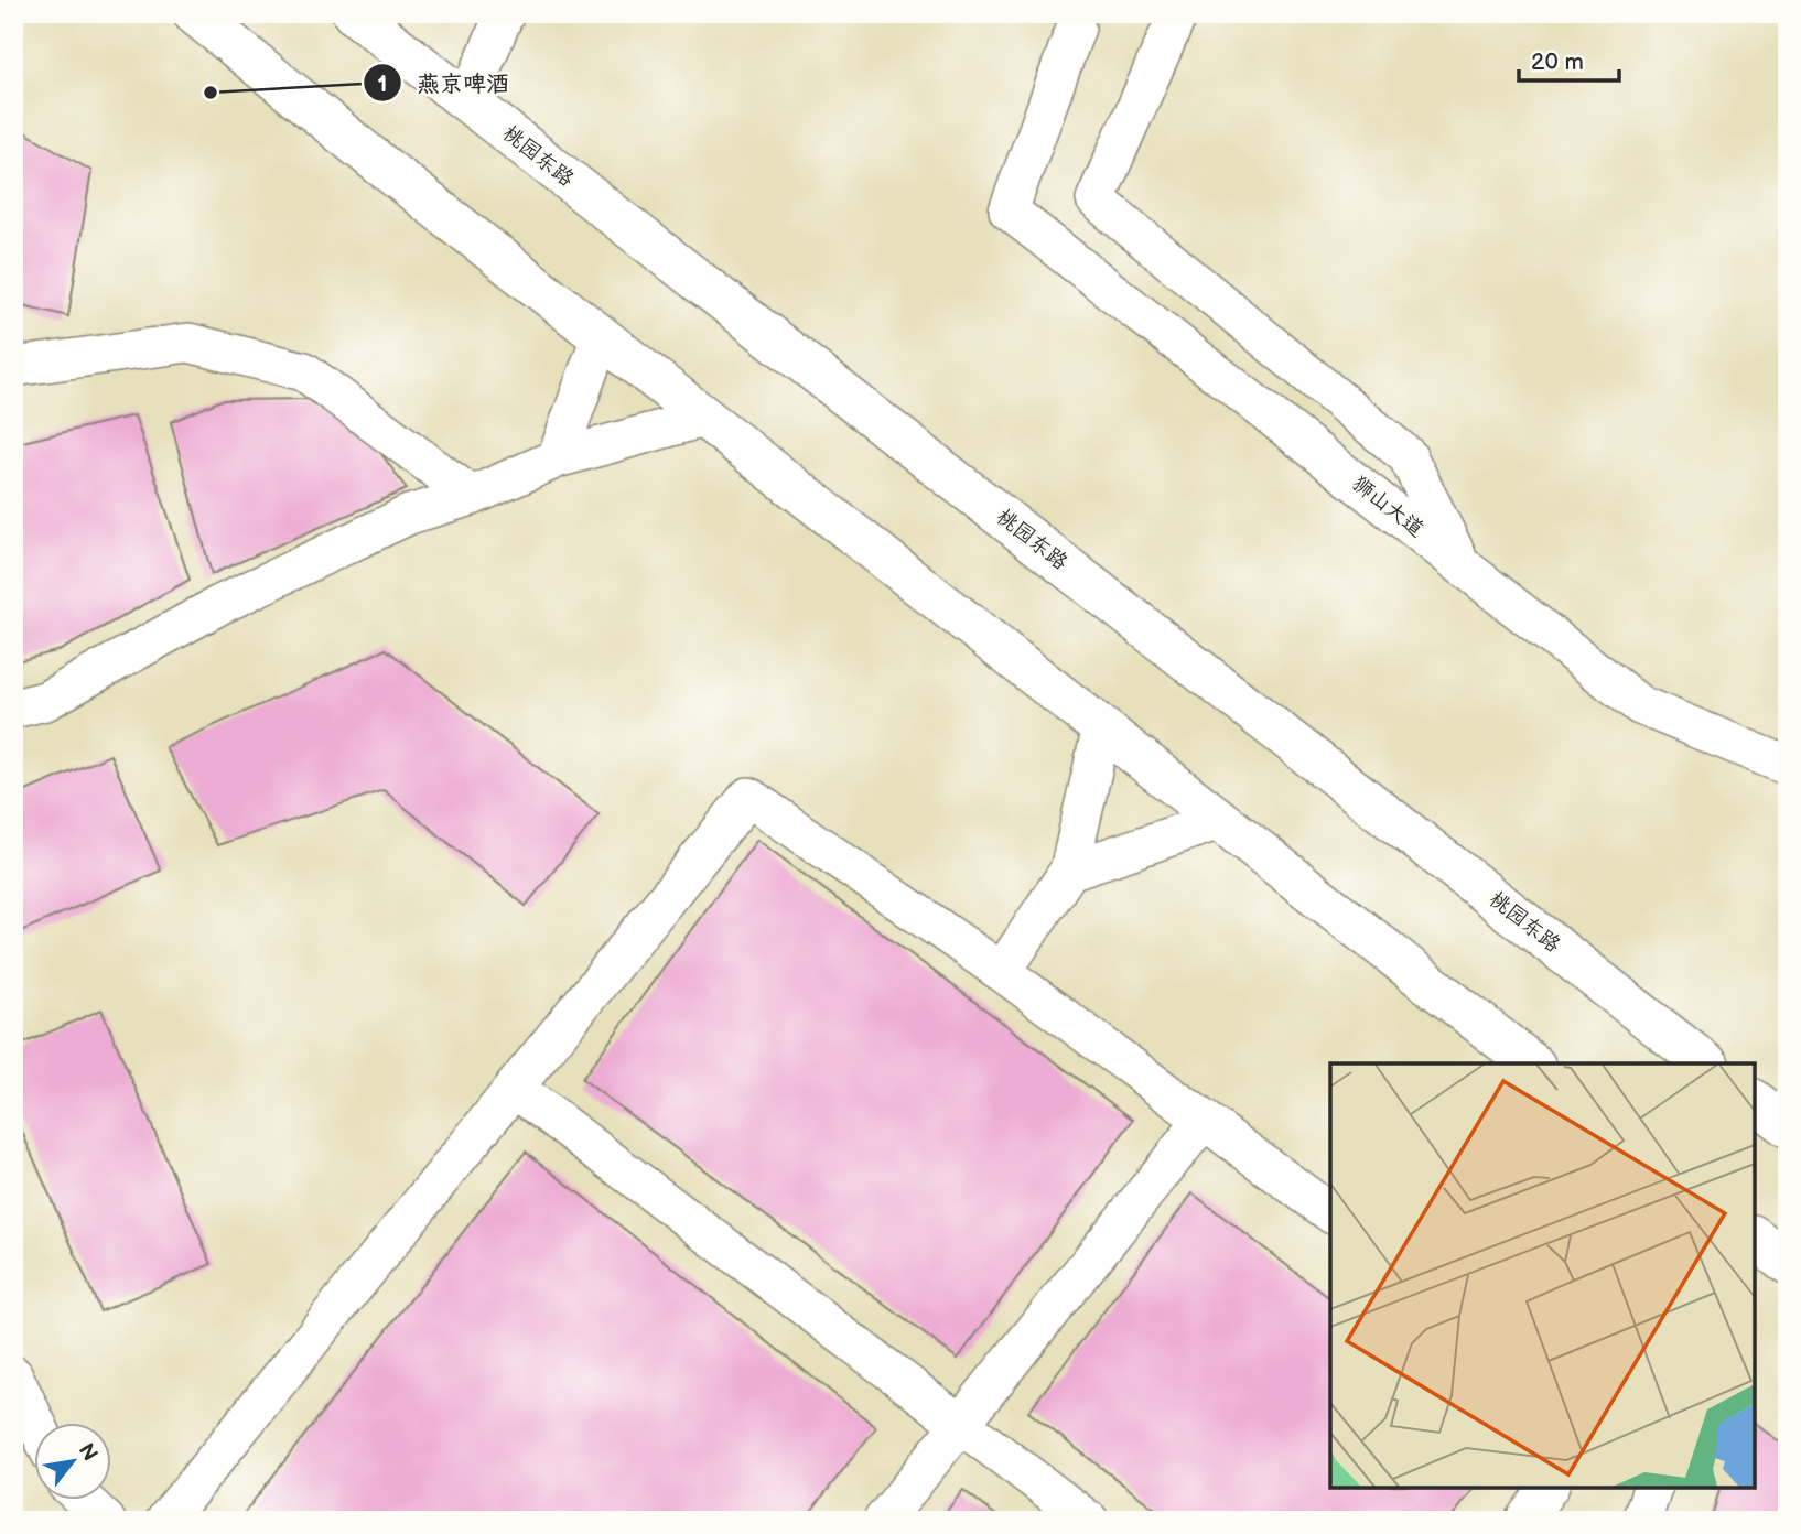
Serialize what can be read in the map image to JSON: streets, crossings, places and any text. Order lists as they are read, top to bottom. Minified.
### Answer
{"streets":{"main road":["桃园东路"],"street":["狮山大道"]},"places":["燕京啤酒"],"scale_bar":"20 m","north":"top right"}
